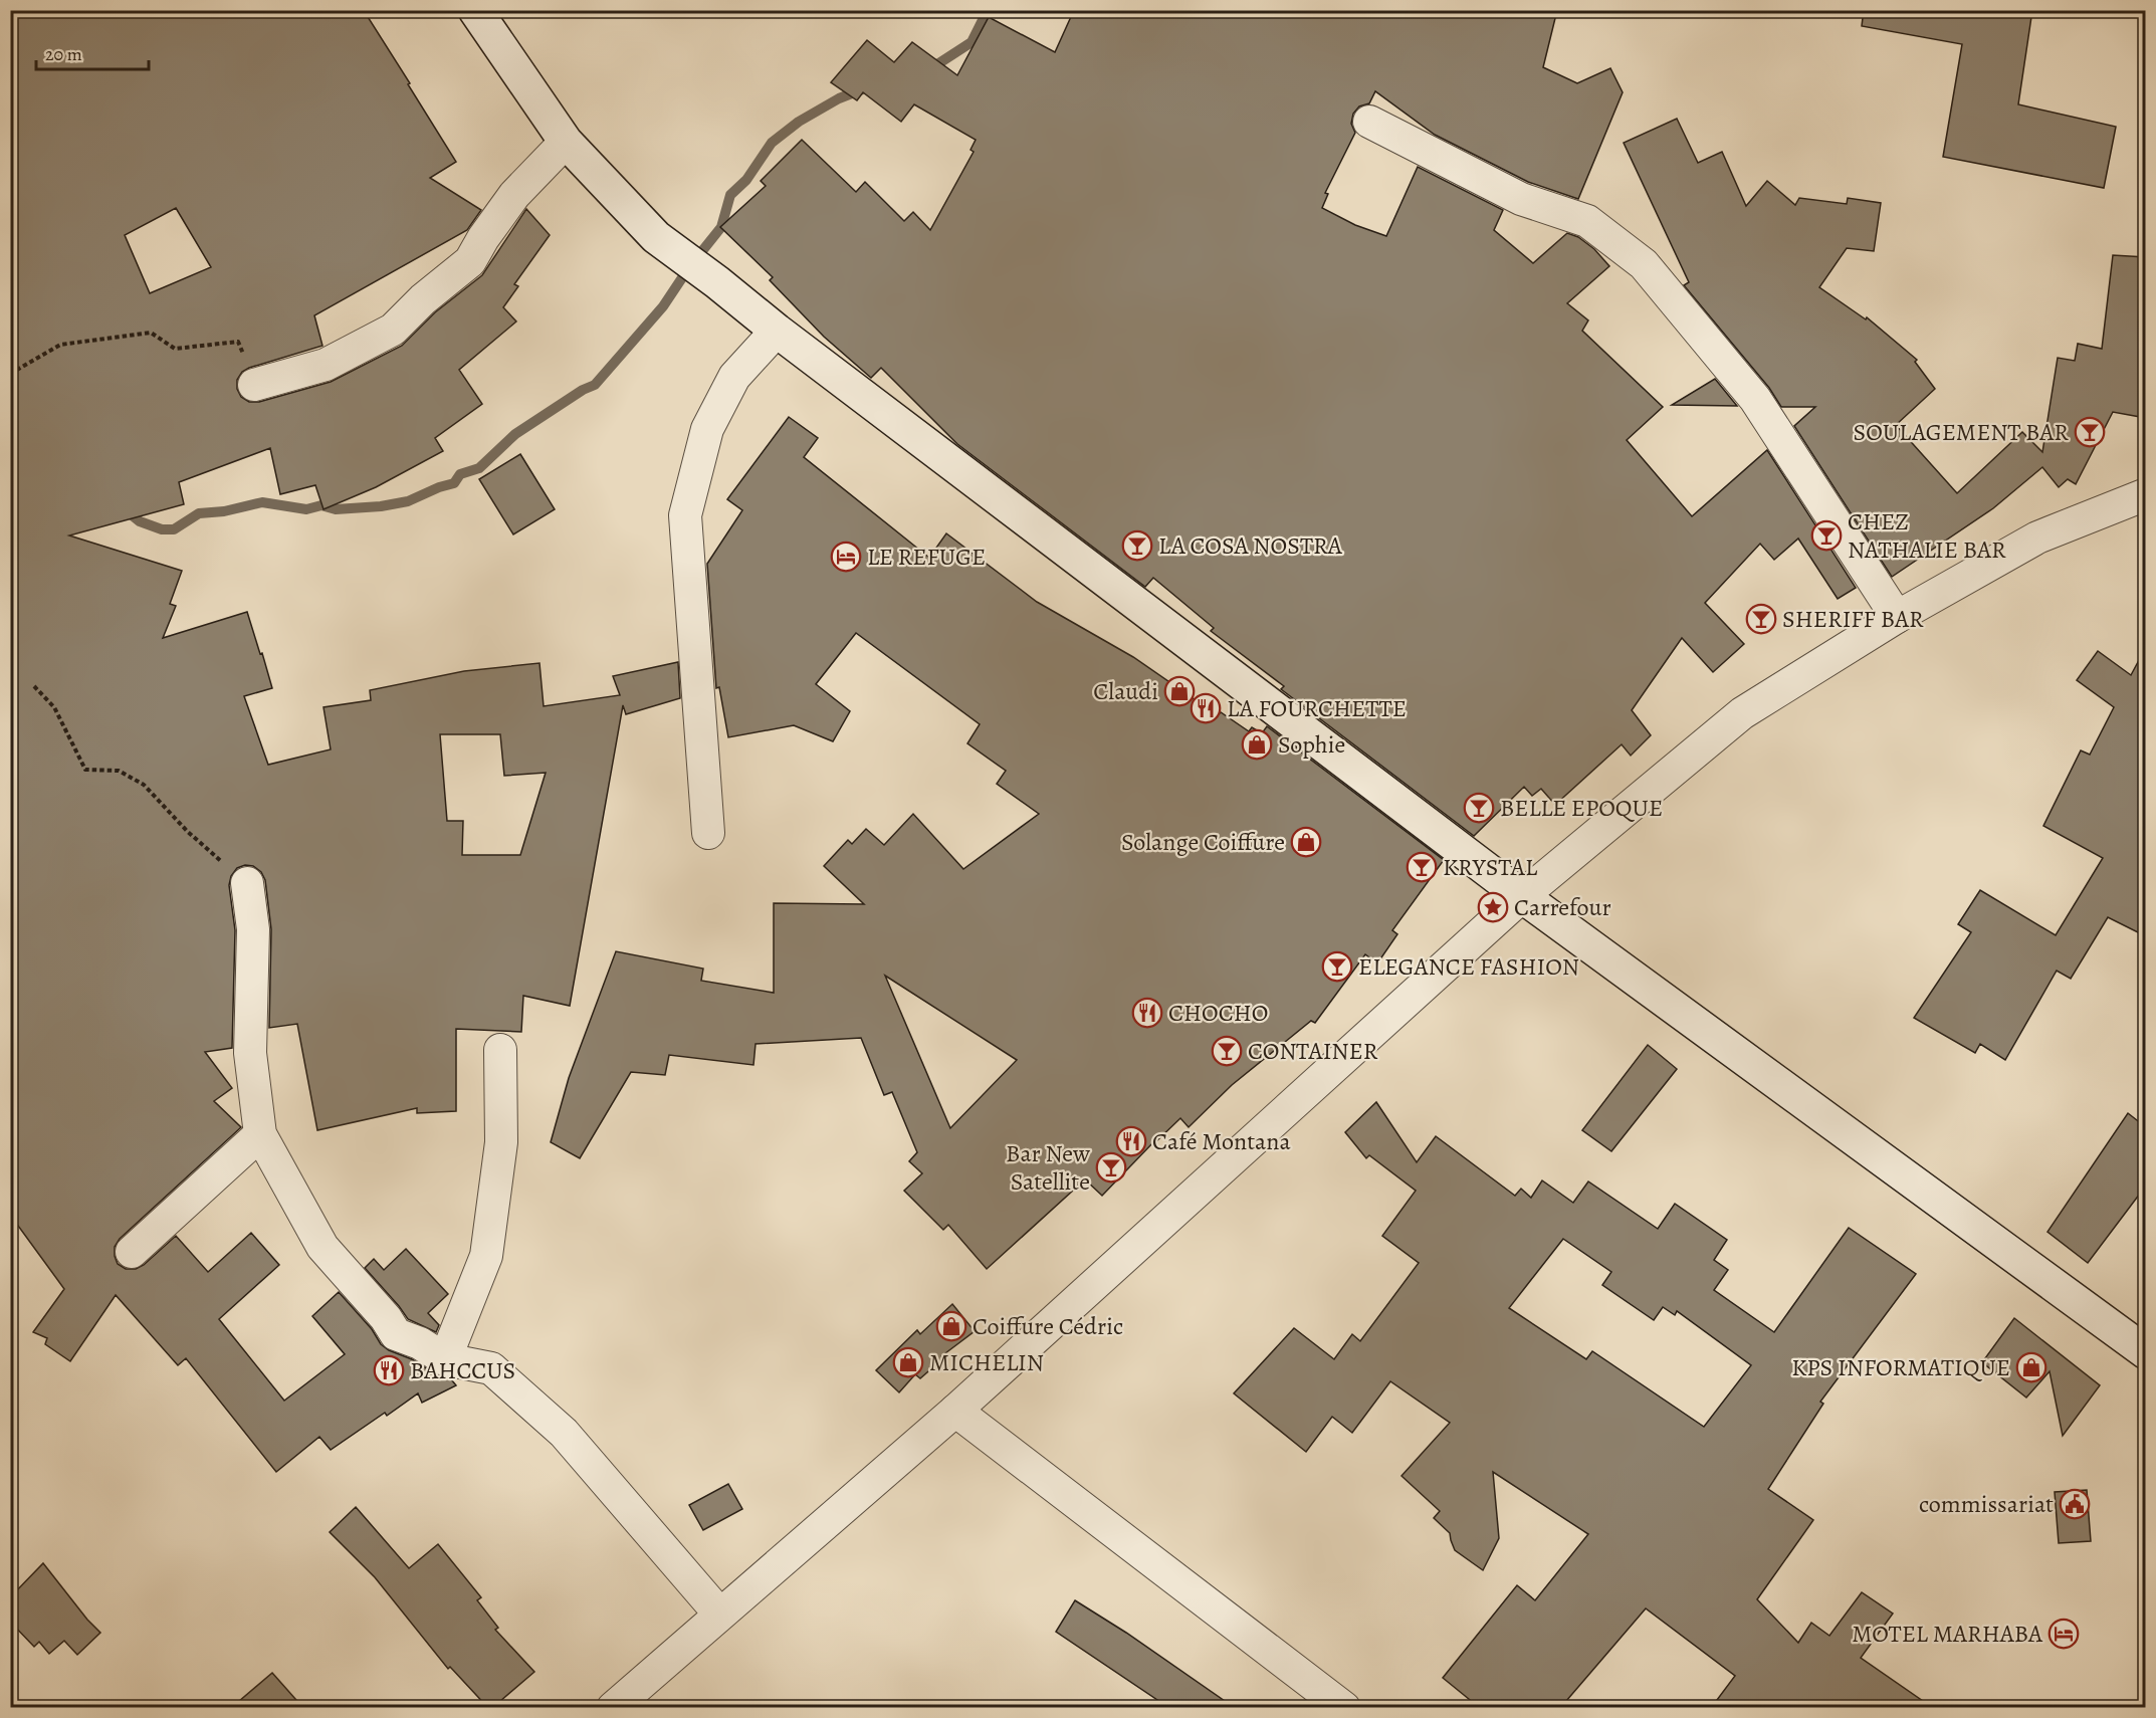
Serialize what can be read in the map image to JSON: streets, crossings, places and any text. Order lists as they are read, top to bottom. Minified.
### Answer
{"places":{"bar":["SOULAGEMENT BAR","CHEZ NATHALIE BAR","LA COSA NOSTRA","SHERIFF BAR","BELLE EPOQUE","KRYSTAL","ELEGANCE FASHION","CONTAINER","Bar New Satellite"],"hotel":["LE REFUGE","MOTEL MARHABA"],"shop":["Claudi","Sophie","Solange Coiffure","Coiffure Cédric","MICHELIN","KPS INFORMATIQUE"],"restaurant":["LA FOURCHETTE","CHOCHO","Café Montana","BAHCCUS"],"place":["Carrefour"],"public building":["commissariat"]},"scale_bar":"20 m"}
